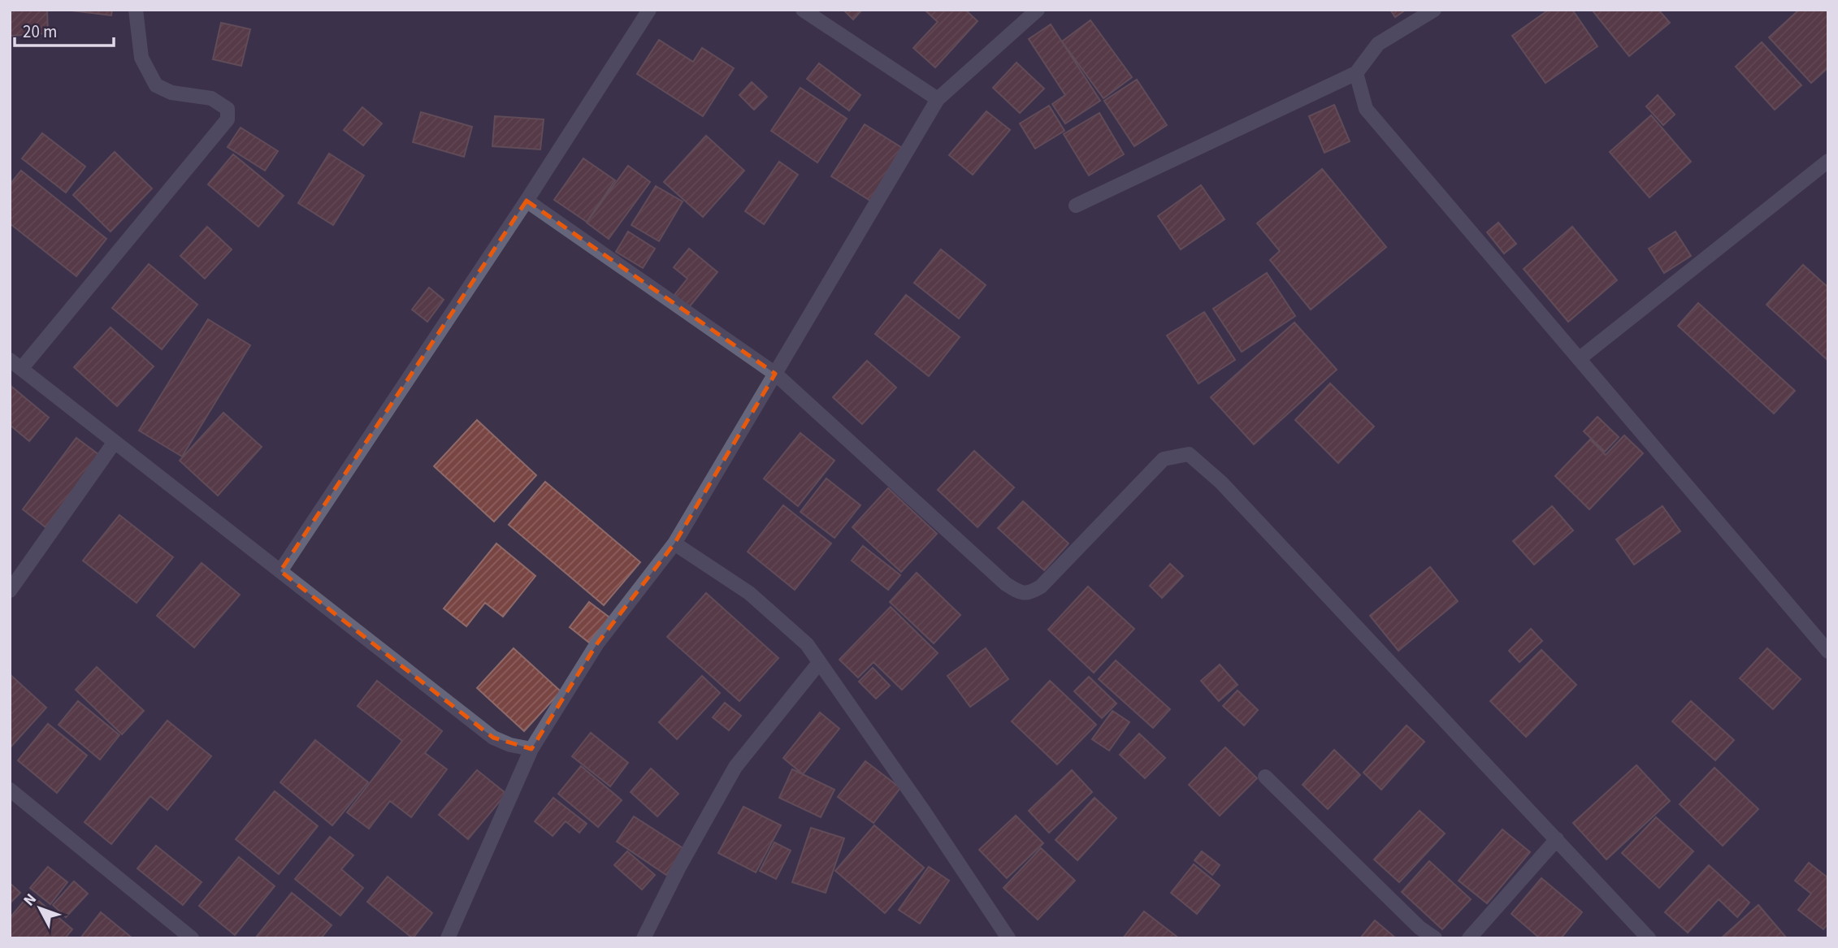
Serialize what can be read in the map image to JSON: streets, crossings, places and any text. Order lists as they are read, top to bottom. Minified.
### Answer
{"scale_bar":"20 m","north":"top left"}
